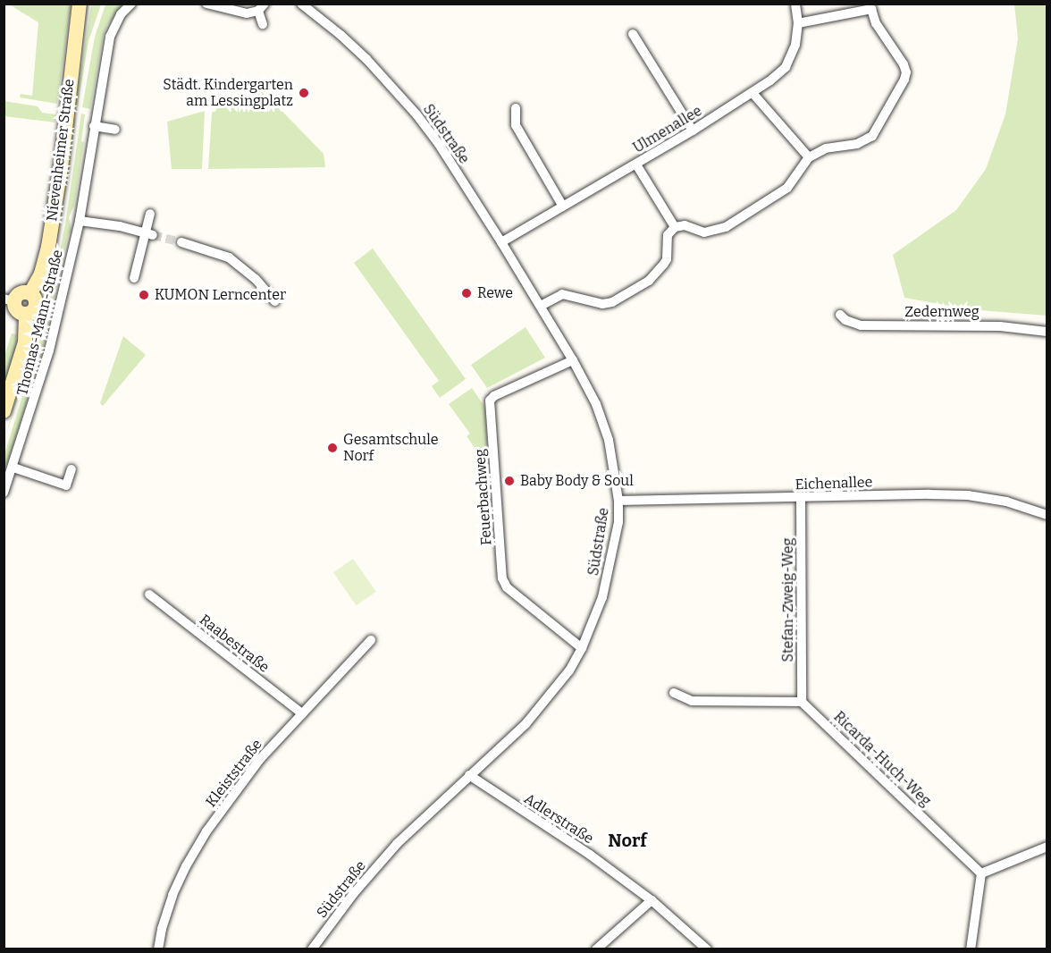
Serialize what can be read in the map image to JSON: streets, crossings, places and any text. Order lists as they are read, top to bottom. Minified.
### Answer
{"streets":{"main road":["Nievenheimer Straße"],"street":["Ulmenallee","Südstraße","Zedernweg","Thomas-Mann-Straße","Eichenallee","Feuerbachweg","Stefan-Zweig-Weg","Raabestraße","Ricarda-Huch-Weg","Kleiststraße","Adlerstraße"]},"crossings":[["Ulmenallee","Südstraße"],["Südstraße","Eichenallee"],["Südstraße","Feuerbachweg"],["Südstraße","Adlerstraße"],["Eichenallee","Stefan-Zweig-Weg"],["Stefan-Zweig-Weg","Ricarda-Huch-Weg"],["Raabestraße","Kleiststraße"]],"districts":["Norf"],"places":["Städt. Kindergarten am Lessingplatz","Rewe","KUMON Lerncenter","Gesamtschule Norf","Baby Body & Soul"]}
